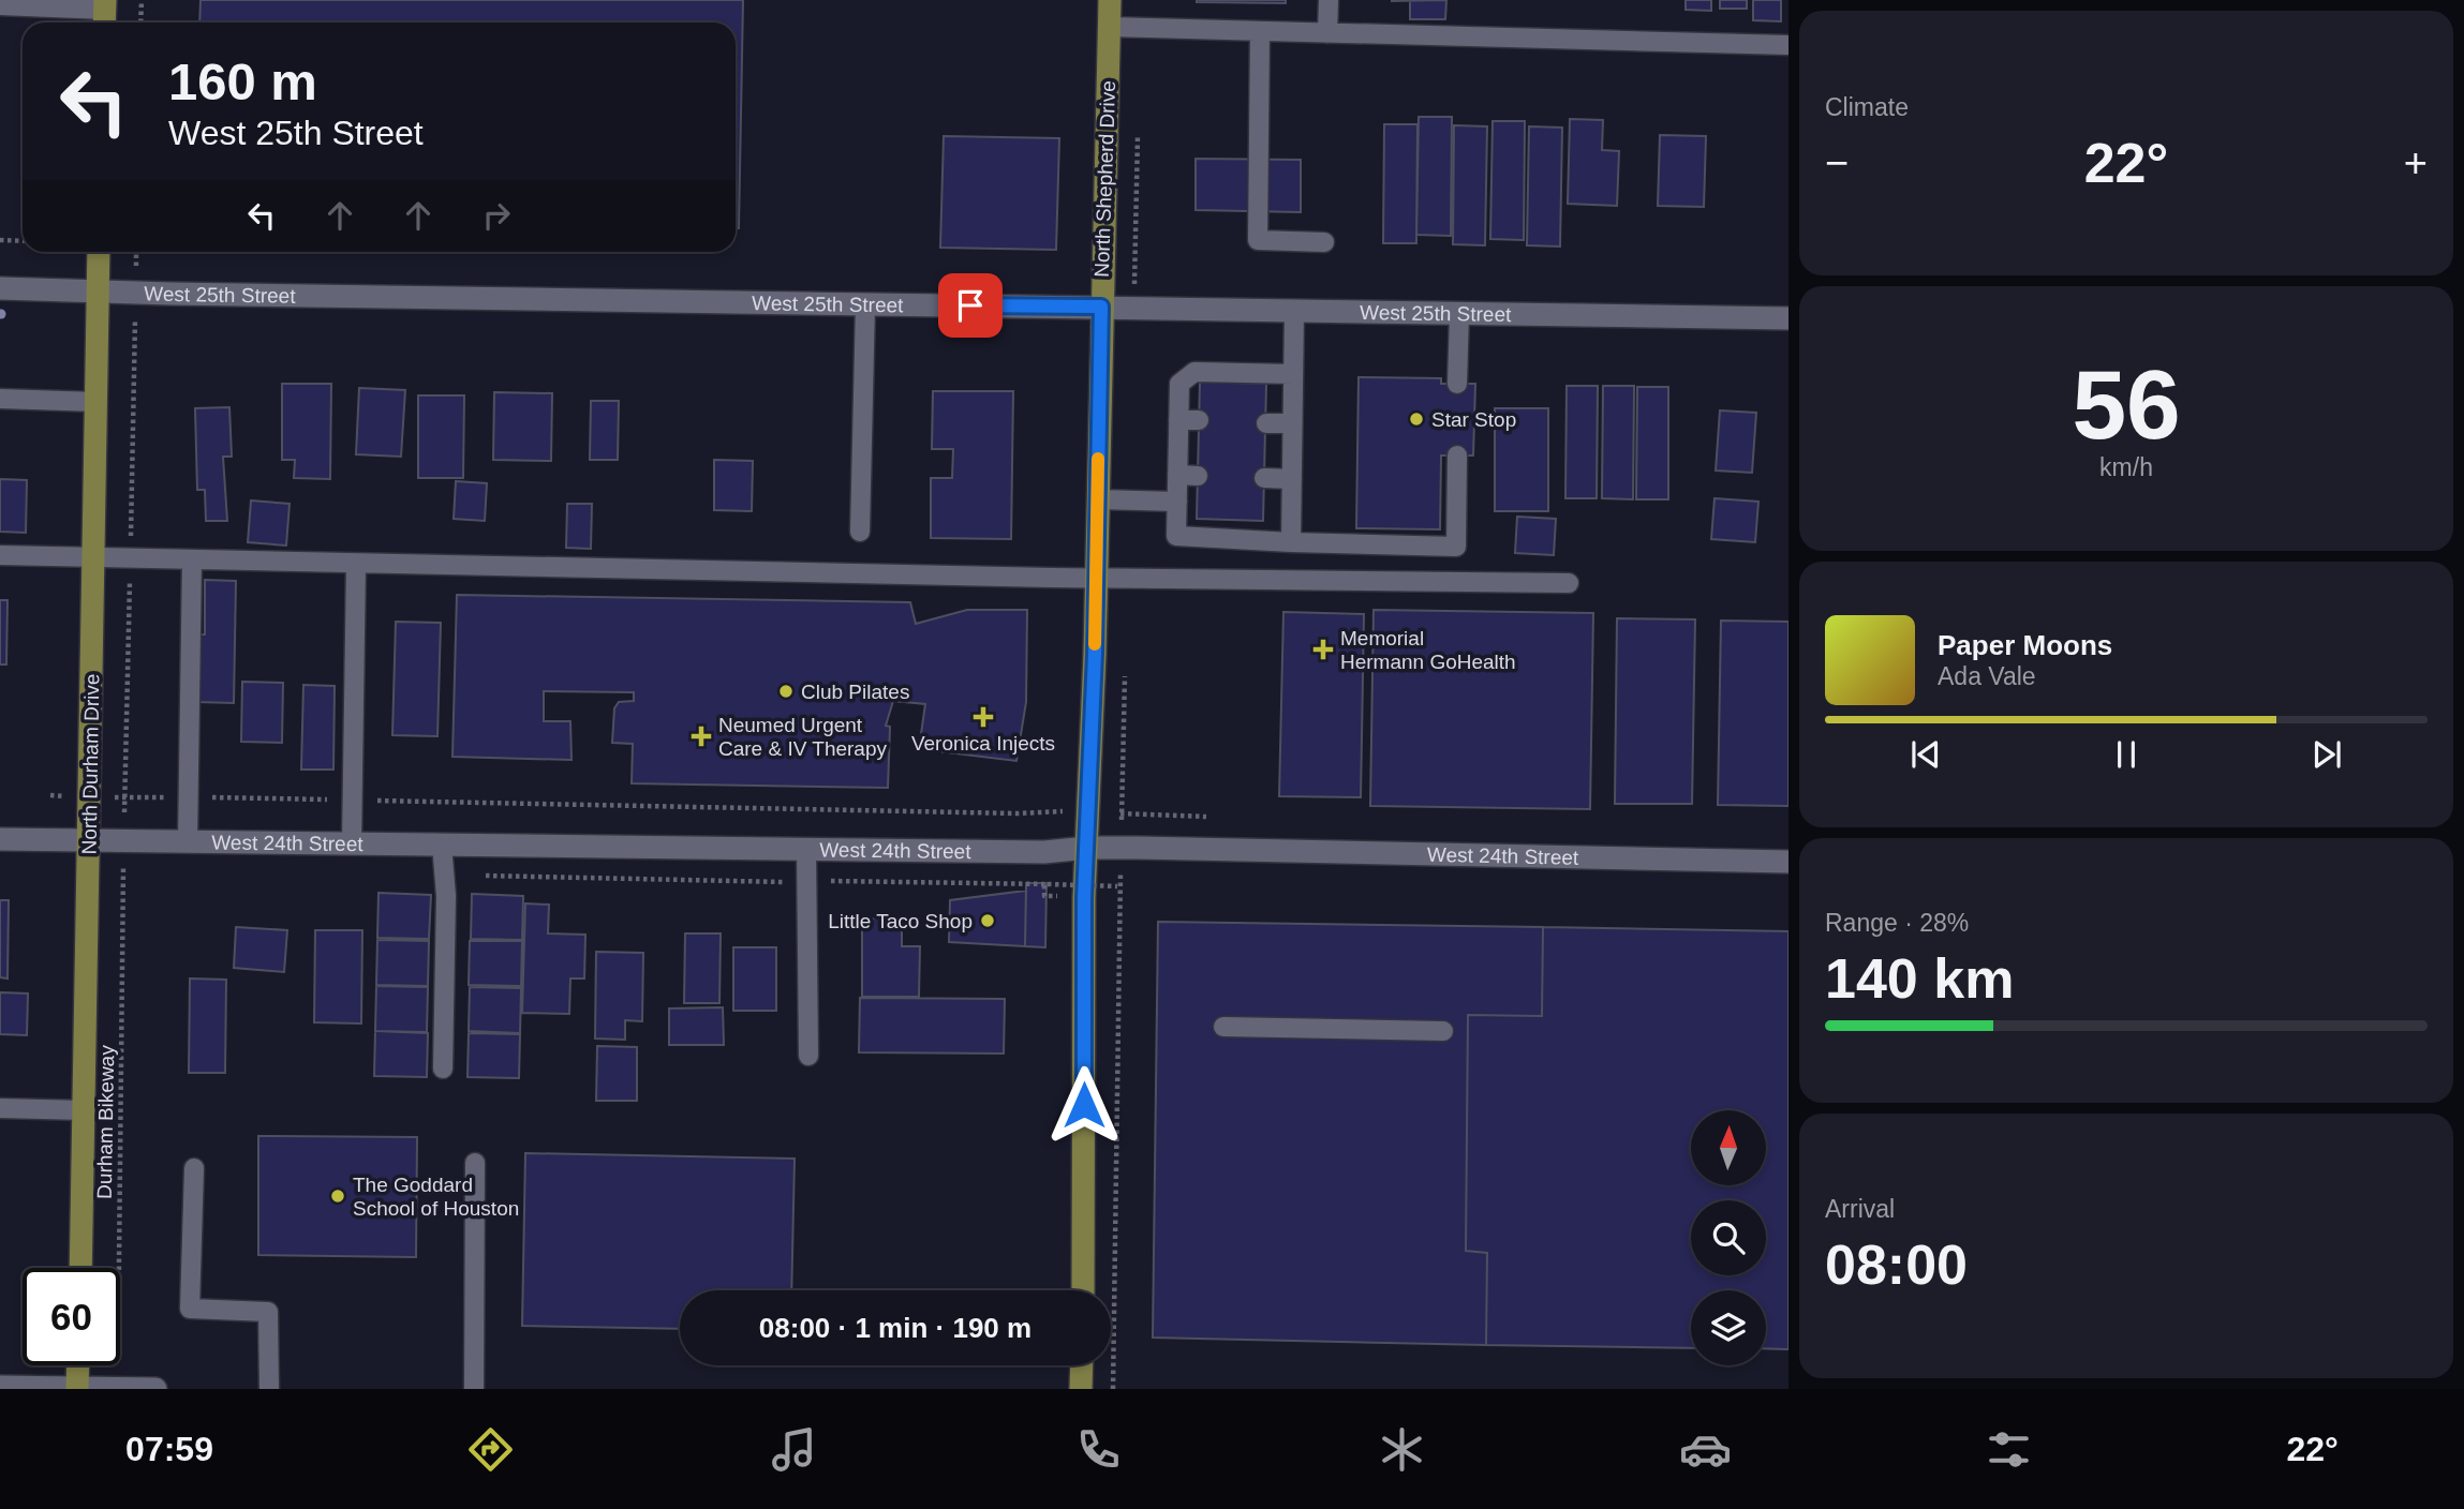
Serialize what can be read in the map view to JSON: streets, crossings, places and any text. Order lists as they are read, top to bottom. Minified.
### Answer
{"streets":{"main road":["North Shepherd Drive","North Durham Drive"],"street":["West 25th Street","West 24th Street"],"path":["Durham Bikeway"]},"crossings":[["North Shepherd Drive","West 25th Street"],["North Shepherd Drive","West 24th Street"],["West 25th Street","North Durham Drive"],["North Durham Drive","West 24th Street"]],"places":{"other":["Star Stop","Club Pilates","Little Taco Shop","The Goddard School of Houston"],"health":["Memorial Hermann GoHealth","Veronica Injects","Neumed Urgent Care & IV Therapy"]},"north":"top","page":{"tile":["Climate",["56","km/h"],["Range · 28%","140 km"],["Arrival","08:00"]],"turn":["160 m","West 25th Street"],"heat":["−","22°","+"],"song":["Paper Moons","Ada Vale"],"limit":"60","trip":"08:00 · 1 min · 190 m","tabs":["07:59","22°"]}}
